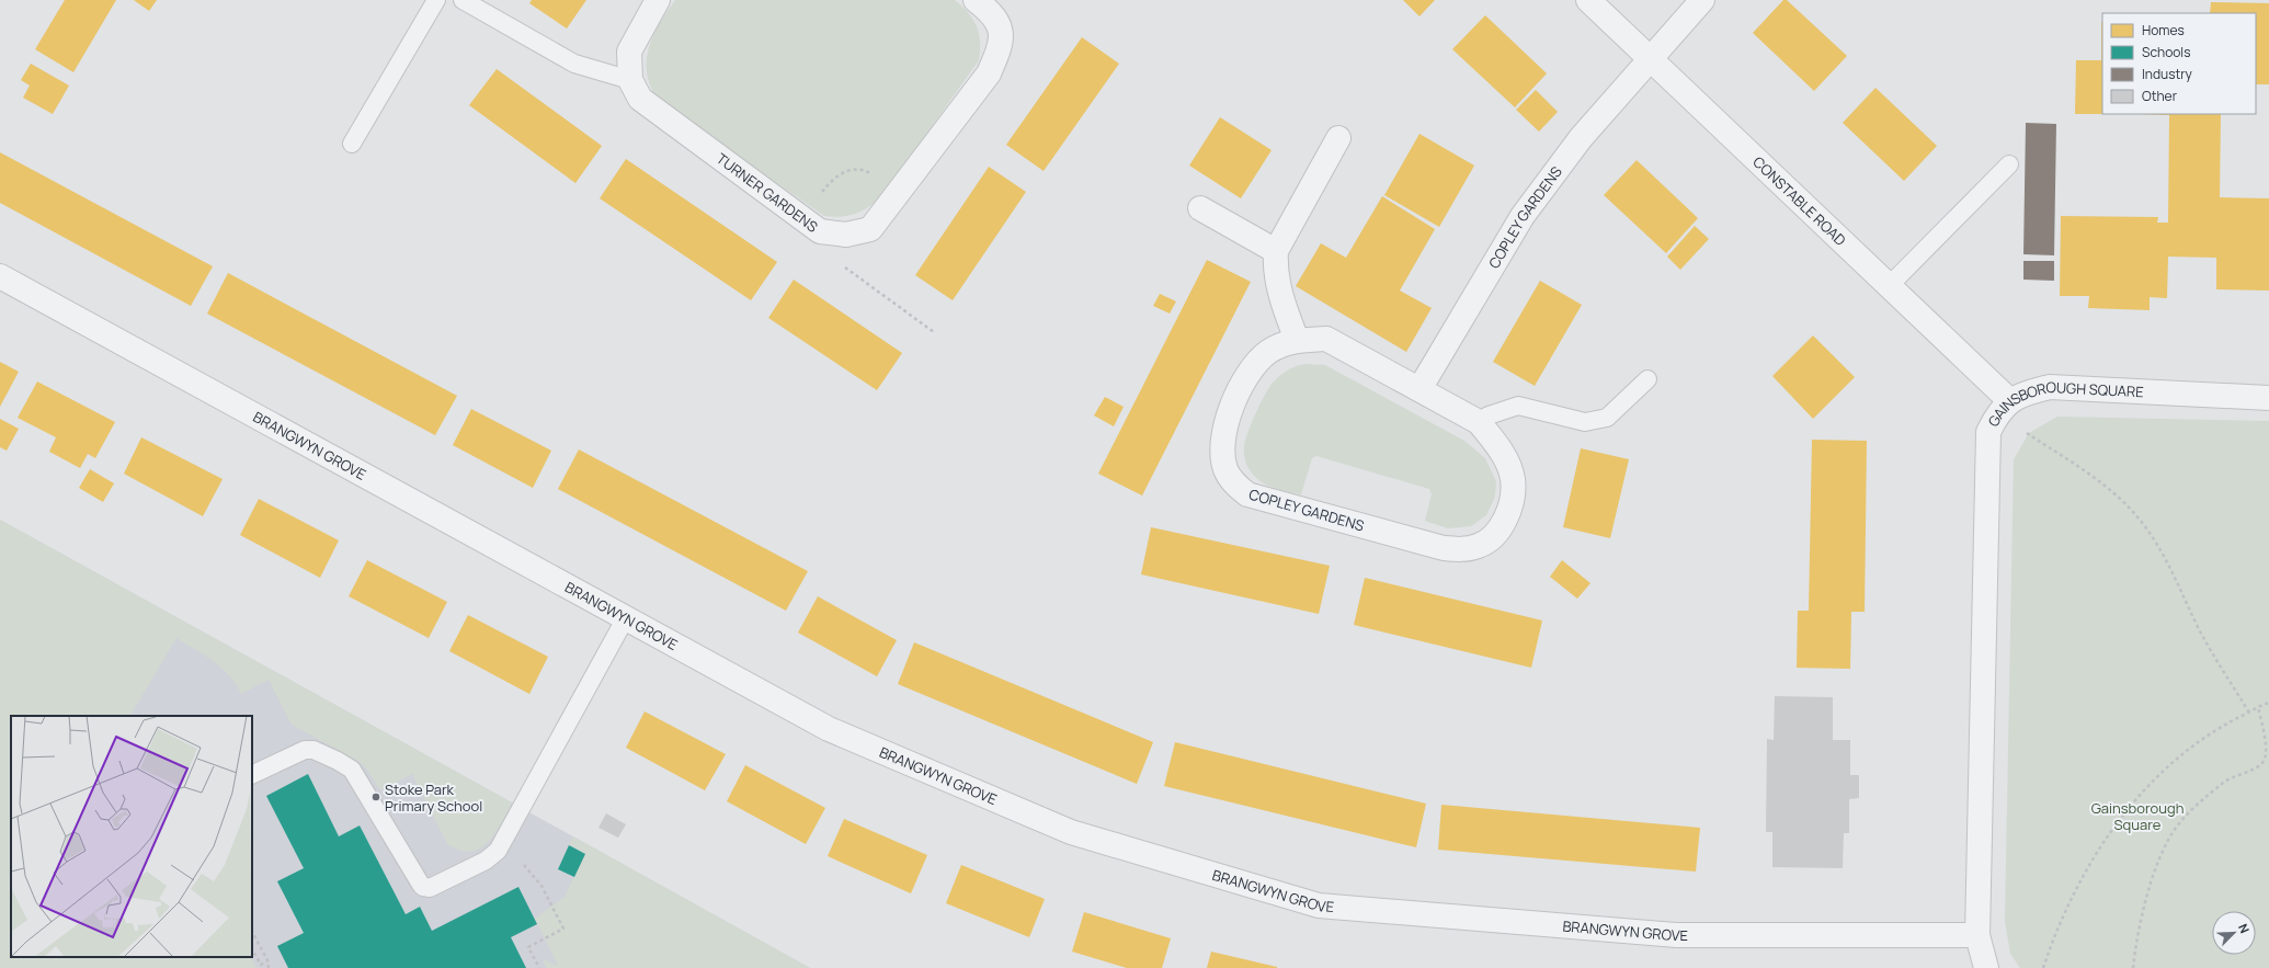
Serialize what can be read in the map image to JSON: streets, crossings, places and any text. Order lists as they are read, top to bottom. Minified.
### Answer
{"streets":{"street":["TURNER GARDENS","CONSTABLE ROAD","COPLEY GARDENS","GAINSBOROUGH SQUARE","BRANGWYN GROVE"]},"crossings":[["CONSTABLE ROAD","COPLEY GARDENS"],["CONSTABLE ROAD","GAINSBOROUGH SQUARE"],["GAINSBOROUGH SQUARE","BRANGWYN GROVE"]],"parks":["Gainsborough Square"],"places":["Stoke Park Primary School"],"legend":["Homes","Schools","Industry","Other"],"north":"top right"}
